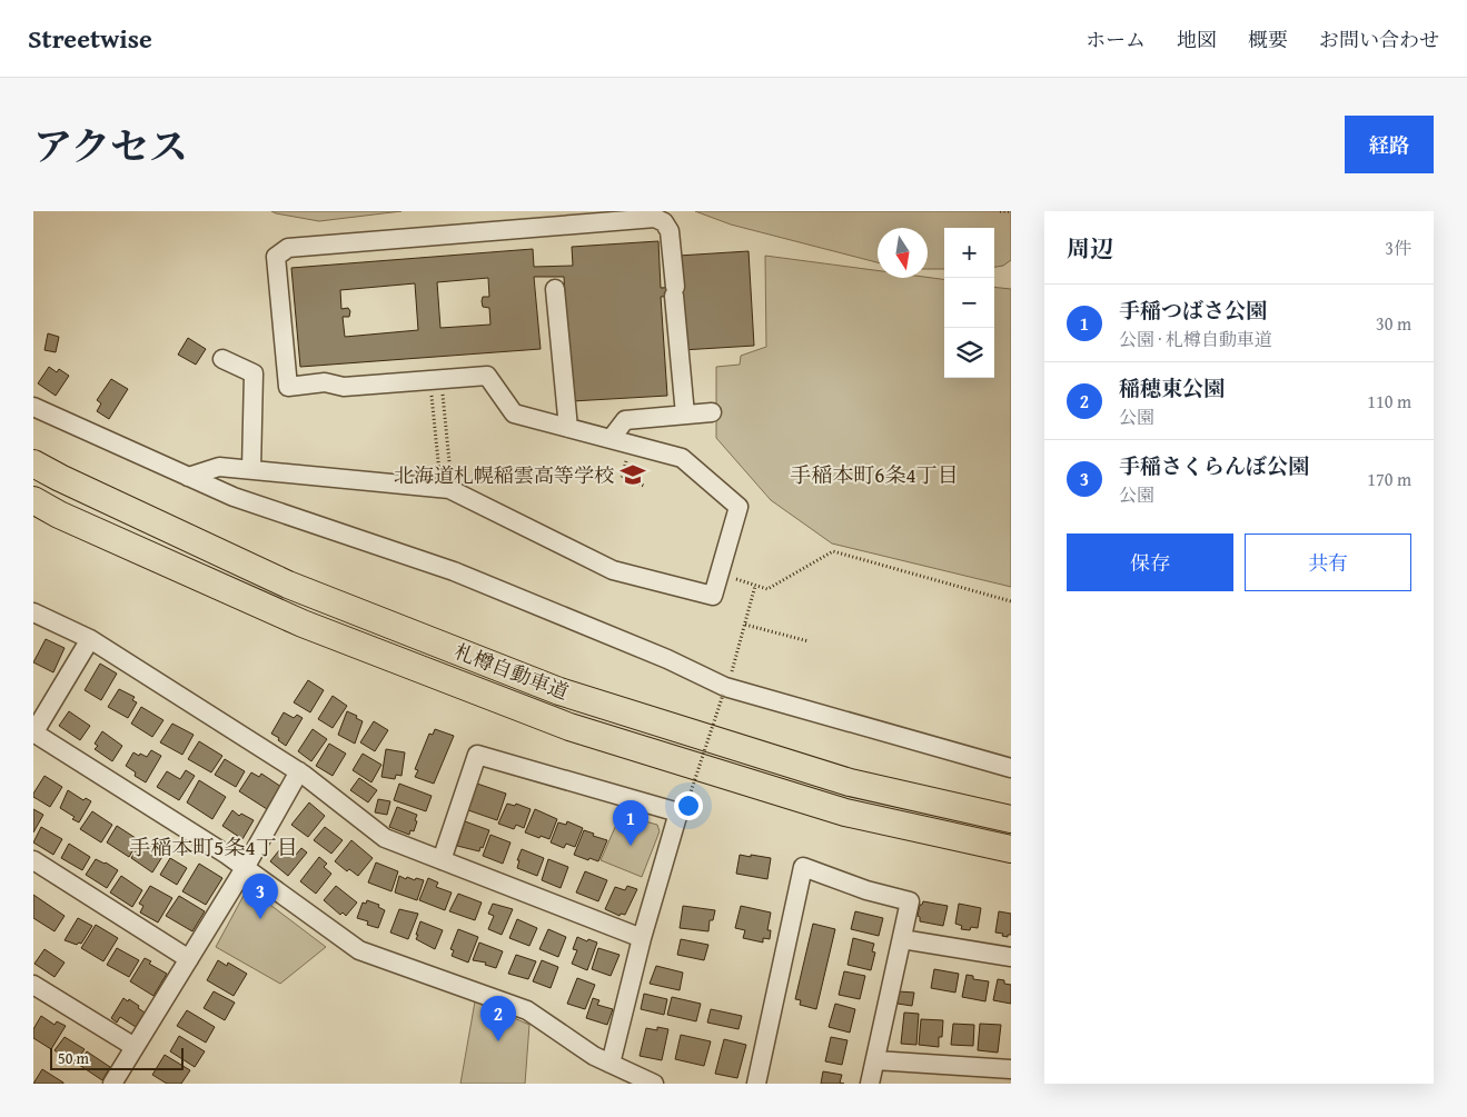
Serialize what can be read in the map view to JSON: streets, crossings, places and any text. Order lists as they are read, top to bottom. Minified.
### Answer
{"streets":{"highway":["札樽自動車道"]},"districts":["手稲本町6条4丁目","手稲本町5条4丁目"],"places":{"school or university":["北海道札幌稲雲高等学校"]},"scale_bar":"50 m","north":"bottom","page":{"header":"Streetwise","nav":["ホーム","地図","概要","お問い合わせ"],"title":"アクセス","buttons":["経路",["保存","共有"]],"heading":["周辺","3件"],"map_buttons":["+","−"],"list":[{"mark":"1","name":"手稲つばさ公園","note":"公園 · 札樽自動車道","value":"30 m"},{"mark":"2","name":"稲穂東公園","note":"公園","value":"110 m"},{"mark":"3","name":"手稲さくらんぼ公園","note":"公園","value":"170 m"}],"pins":["1","3","2"],"scale":"50 m"}}
